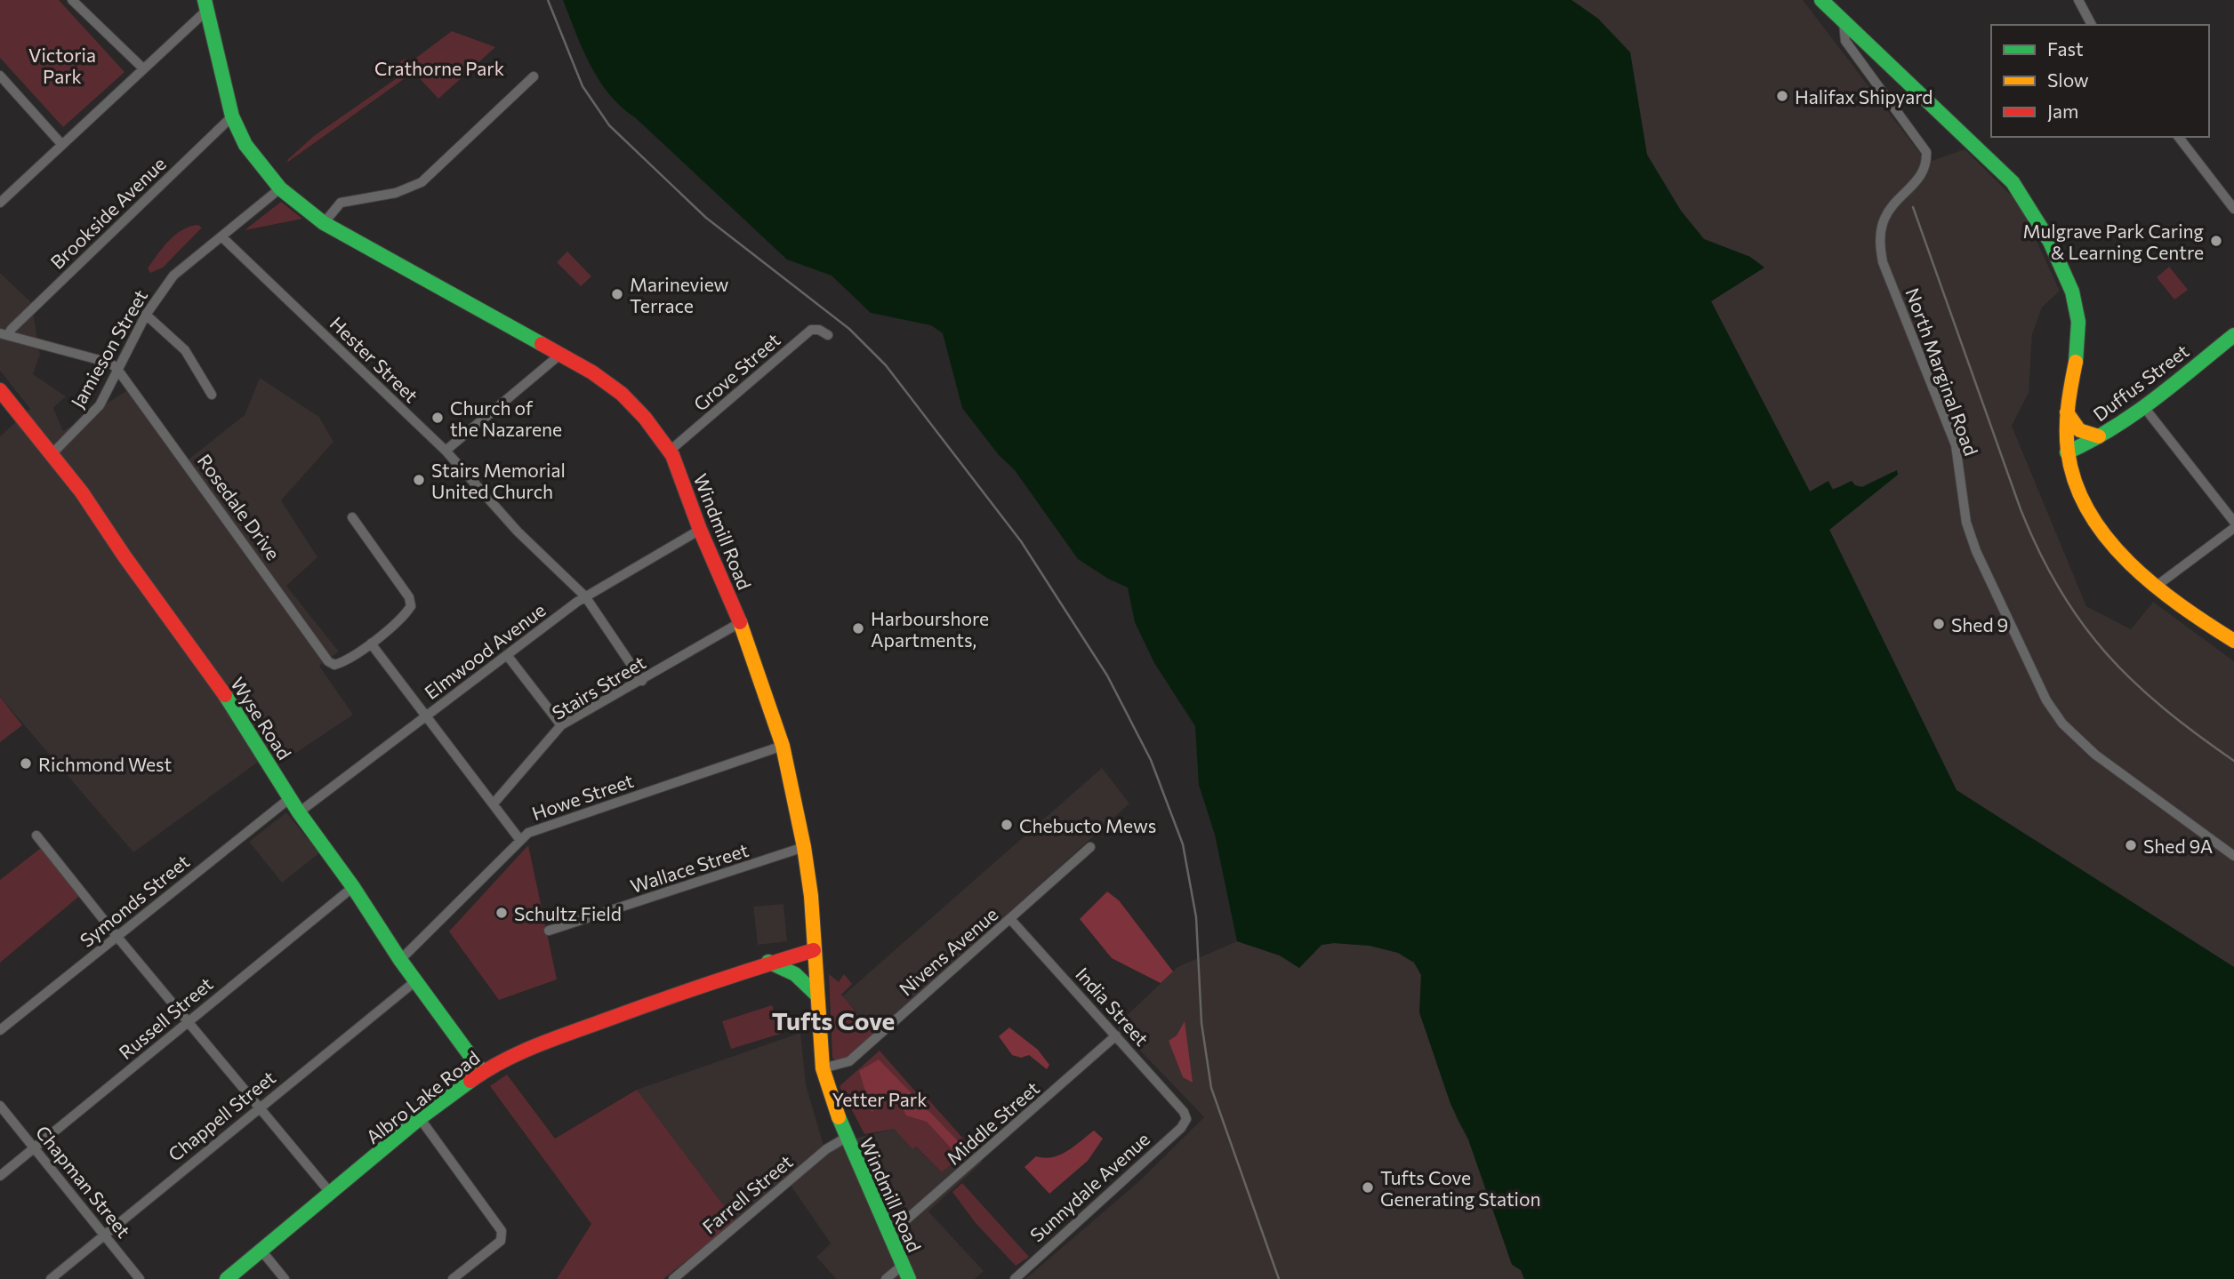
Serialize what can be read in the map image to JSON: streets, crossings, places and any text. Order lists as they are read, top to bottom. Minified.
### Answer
{"streets":{"main road":["Duffus Street","Windmill Road","Wyse Road","Albro Lake Road"],"street":["Brookside Avenue","Jamieson Street","Hester Street","Grove Street","North Marginal Road","Rosedale Drive","Elmwood Avenue","Stairs Street","Howe Street","Wallace Street","Symonds Street","Nivens Avenue","India Street","Russell Street","Chappell Street","Middle Street","Chapman Street","Sunnydale Avenue","Farrell Street"]},"crossings":[["Brookside Avenue","Windmill Road"],["Jamieson Street","Hester Street"],["Jamieson Street","Rosedale Drive"],["Jamieson Street","Windmill Road"],["Jamieson Street","Wyse Road"],["Hester Street","Elmwood Avenue"],["Hester Street","Stairs Street"],["Grove Street","Windmill Road"],["Windmill Road","Elmwood Avenue"],["Windmill Road","Stairs Street"],["Windmill Road","Howe Street"],["Windmill Road","Wallace Street"],["Windmill Road","Nivens Avenue"],["Windmill Road","Albro Lake Road"],["Windmill Road","Middle Street"],["Windmill Road","Farrell Street"],["Elmwood Avenue","Wyse Road"],["Wyse Road","Howe Street"],["Wyse Road","Symonds Street"],["Wyse Road","Russell Street"],["Wyse Road","Albro Lake Road"],["Wyse Road","Chappell Street"],["Nivens Avenue","India Street"],["India Street","Middle Street"],["India Street","Sunnydale Avenue"],["Russell Street","Chapman Street"],["Chappell Street","Chapman Street"]],"districts":["Tufts Cove"],"parks":["Victoria Park","Crathorne Park","Yetter Park"],"places":["Halifax Shipyard","Mulgrave Park Caring & Learning Centre","Marineview Terrace","Church of the Nazarene","Stairs Memorial United Church","Shed 9","Harbourshore Apartments,","Richmond West","Chebucto Mews","Shed 9A","Schultz Field","Tufts Cove Generating Station"],"legend":["Fast","Slow","Jam"]}
